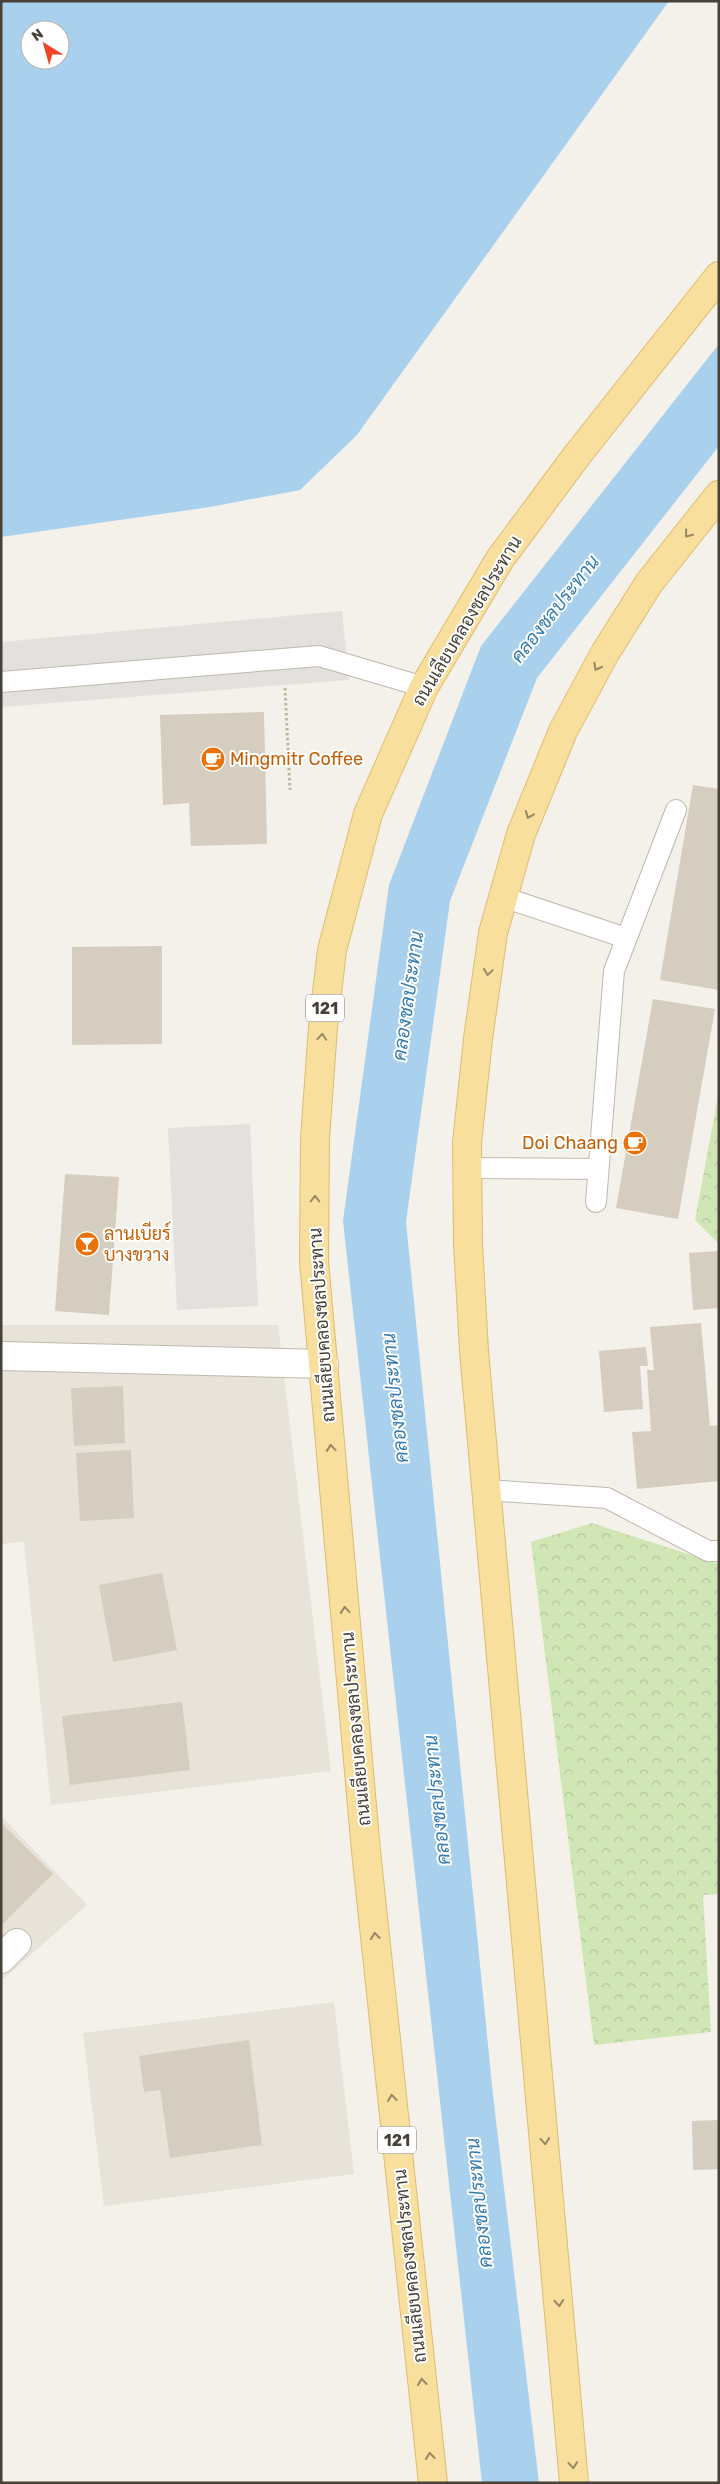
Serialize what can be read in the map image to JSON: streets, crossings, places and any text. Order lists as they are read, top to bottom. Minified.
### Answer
{"streets":{"main road":["ถนนเลียบคลองชลประทาน","121"]},"water":["คลองชลประทาน"],"places":{"cafe":["Mingmitr Coffee","Doi Chaang"],"bar":["ลานเบียร์ บางขวาง"]},"north":"top left"}
